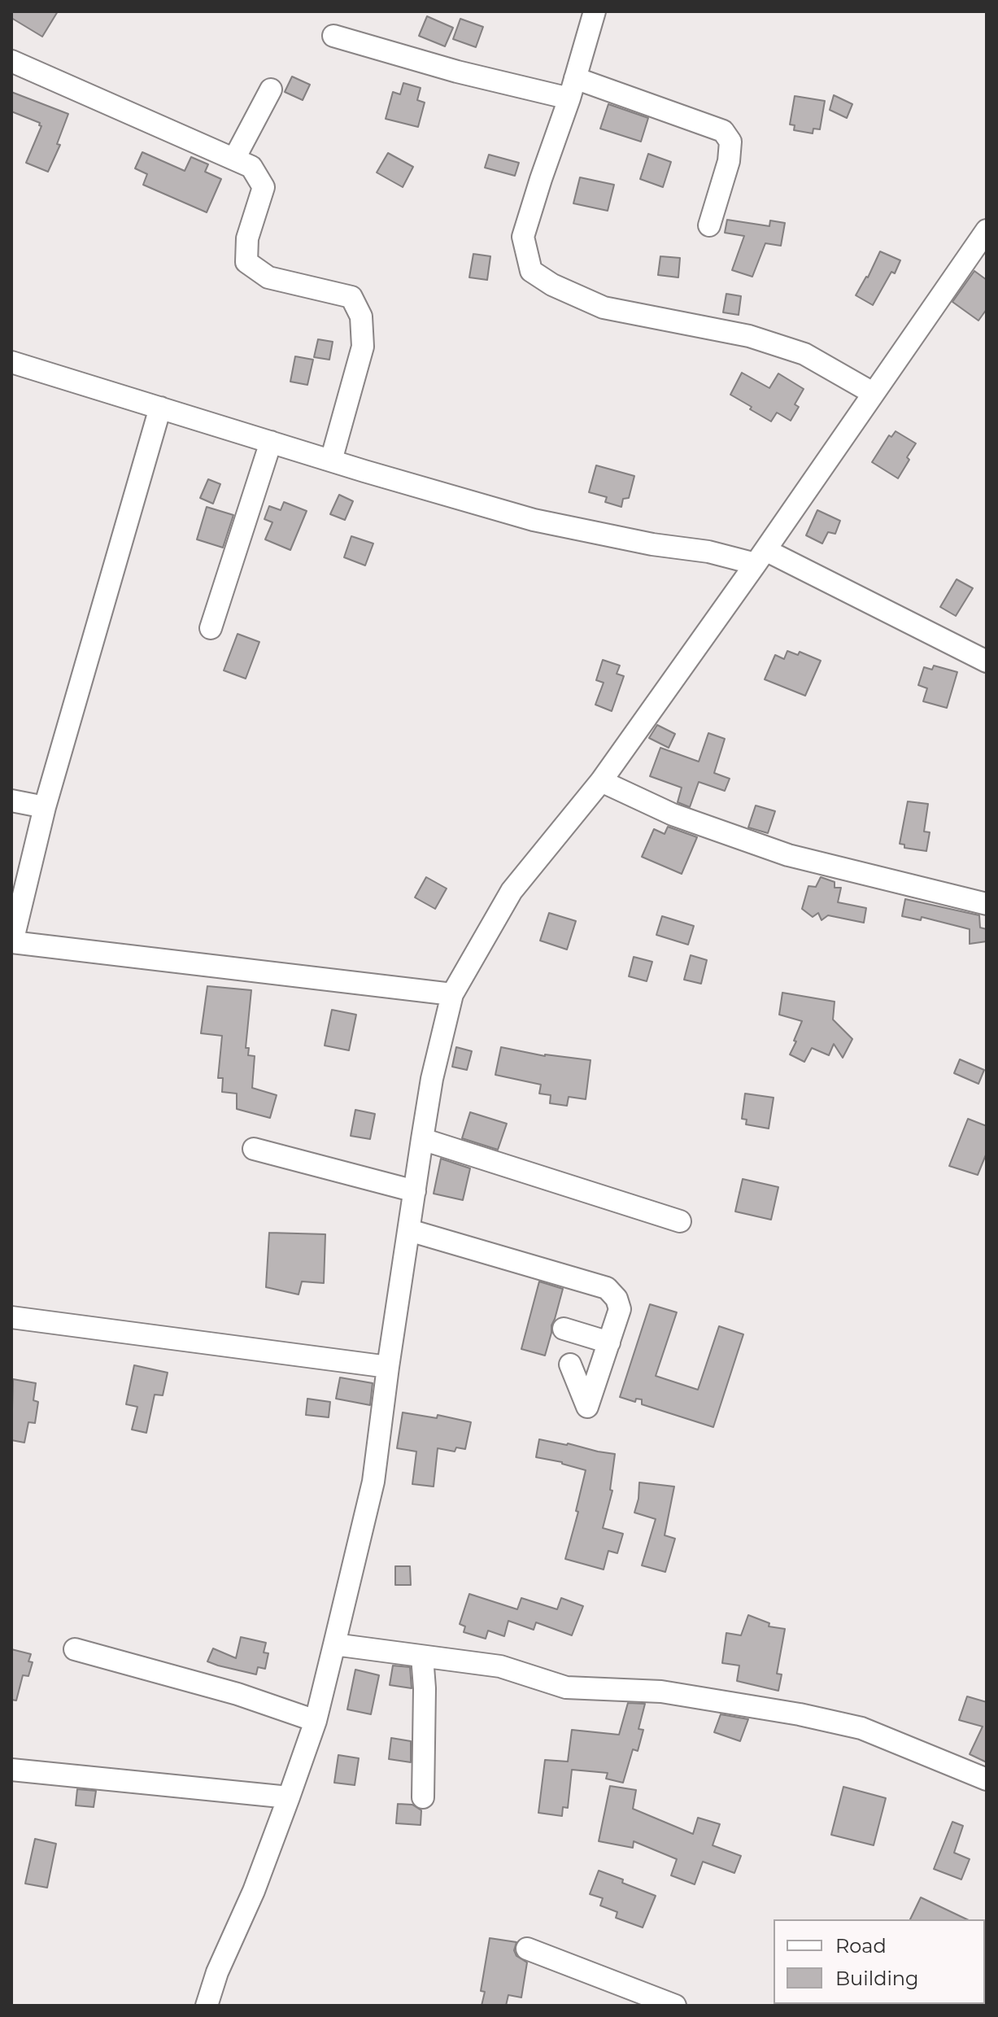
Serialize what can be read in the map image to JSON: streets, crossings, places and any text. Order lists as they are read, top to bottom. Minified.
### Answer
{"legend":["Road","Building"]}
